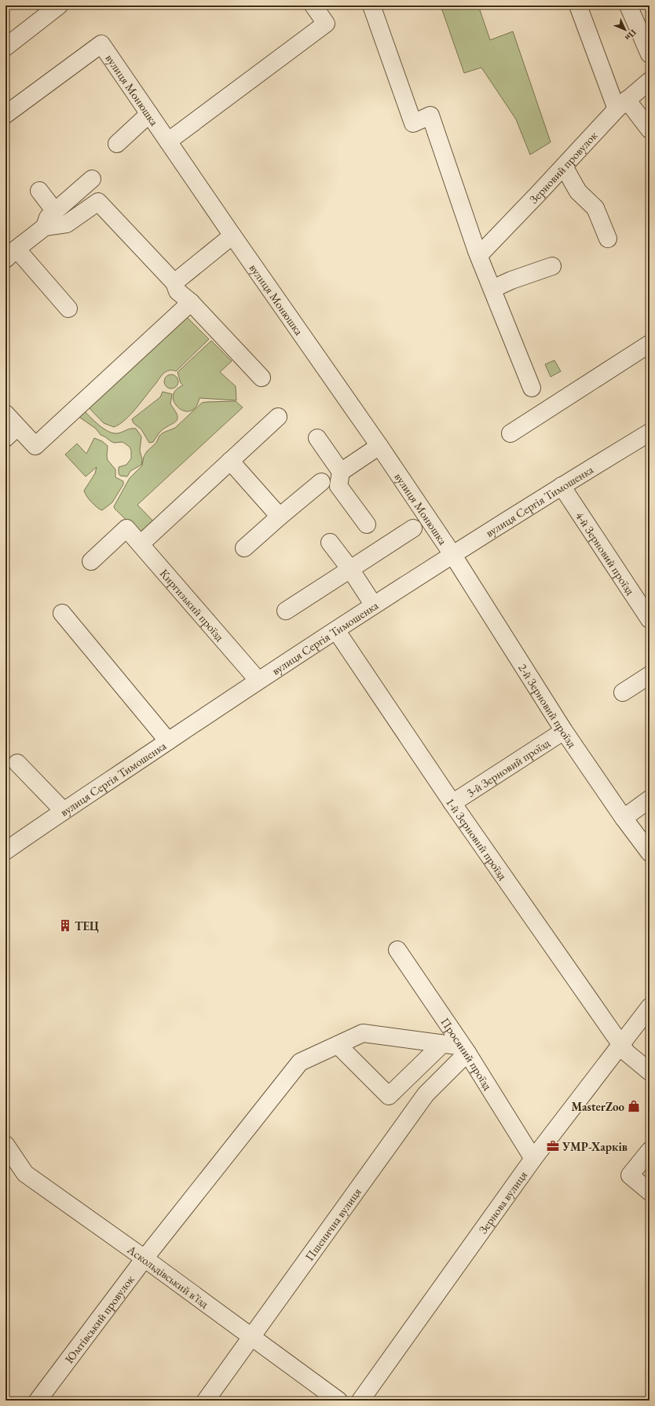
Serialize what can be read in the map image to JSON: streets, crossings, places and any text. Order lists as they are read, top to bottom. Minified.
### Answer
{"streets":{"street":["вулиця Монюшка","Зерновий провулок","вулиця Сергія Тимошенка","4-й Зерновий проїзд","Киргизький проїзд","2-й Зерновий проїзд","3-й Зерновий проїзд","1-й Зерновий проїзд","Просяний проїзд","Зернова вулиця","Пшенична вулиця","Аскольдівський в'їзд","Юмтівський провулок"]},"crossings":[["вулиця Монюшка","вулиця Сергія Тимошенка"],["вулиця Монюшка","2-й Зерновий проїзд"],["вулиця Сергія Тимошенка","4-й Зерновий проїзд"],["вулиця Сергія Тимошенка","Киргизький проїзд"],["вулиця Сергія Тимошенка","2-й Зерновий проїзд"],["вулиця Сергія Тимошенка","1-й Зерновий проїзд"],["2-й Зерновий проїзд","3-й Зерновий проїзд"],["3-й Зерновий проїзд","1-й Зерновий проїзд"],["1-й Зерновий проїзд","Зернова вулиця"],["Просяний проїзд","Зернова вулиця"],["Просяний проїзд","Пшенична вулиця"],["Просяний проїзд","Юмтівський провулок"],["Пшенична вулиця","Аскольдівський в'їзд"],["Пшенична вулиця","Юмтівський провулок"],["Аскольдівський в'їзд","Юмтівський провулок"]],"places":{"building":["ТЕЦ"],"shop":["MasterZoo"],"office":["УМР-Харків"]},"north":"bottom right"}
